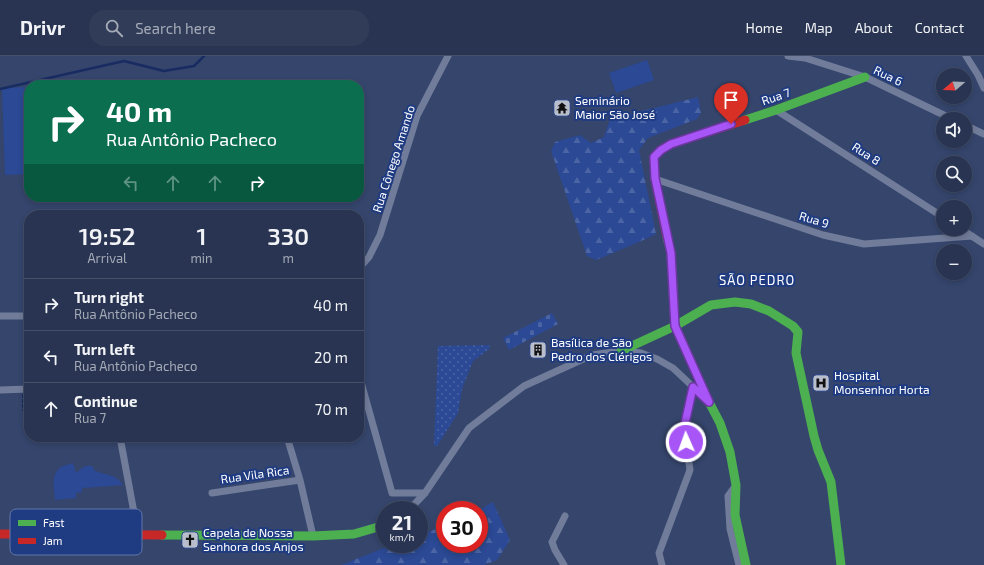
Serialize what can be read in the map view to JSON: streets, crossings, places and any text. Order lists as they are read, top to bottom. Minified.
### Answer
{"streets":{"street":["Rua 6","Rua 7","Rua 8","Rua Cônego Amando","Rua 9","Rua Vila Rica"]},"crossings":[["Rua 6","Rua 7"],["Rua 7","Rua 8"],["Rua 7","Rua 9"]],"districts":["SÃO PEDRO"],"places":{"temple":["Seminário Maior São José"],"building":["Basílica de São Pedro dos Clérigos"],"hospital":["Hospital Monsenhor Horta"],"church":["Capela de Nossa Senhora dos Anjos"]},"legend":["Fast","Jam"],"north":"left","page":{"header":"Drivr","search":"Search here","nav":["Home","Map","About","Contact"],"map_buttons":["+","−"],"turn":["40 m","Rua Antônio Pacheco"],"eta":["19:52","Arrival","1","min","330","m"],"list":[{"name":"Turn right","note":"Rua Antônio Pacheco","value":"40 m"},{"name":"Turn left","note":"Rua Antônio Pacheco","value":"20 m"},{"name":"Continue","note":"Rua 7","value":"70 m"}],"speed":"21 km/h","limit":"30"}}
